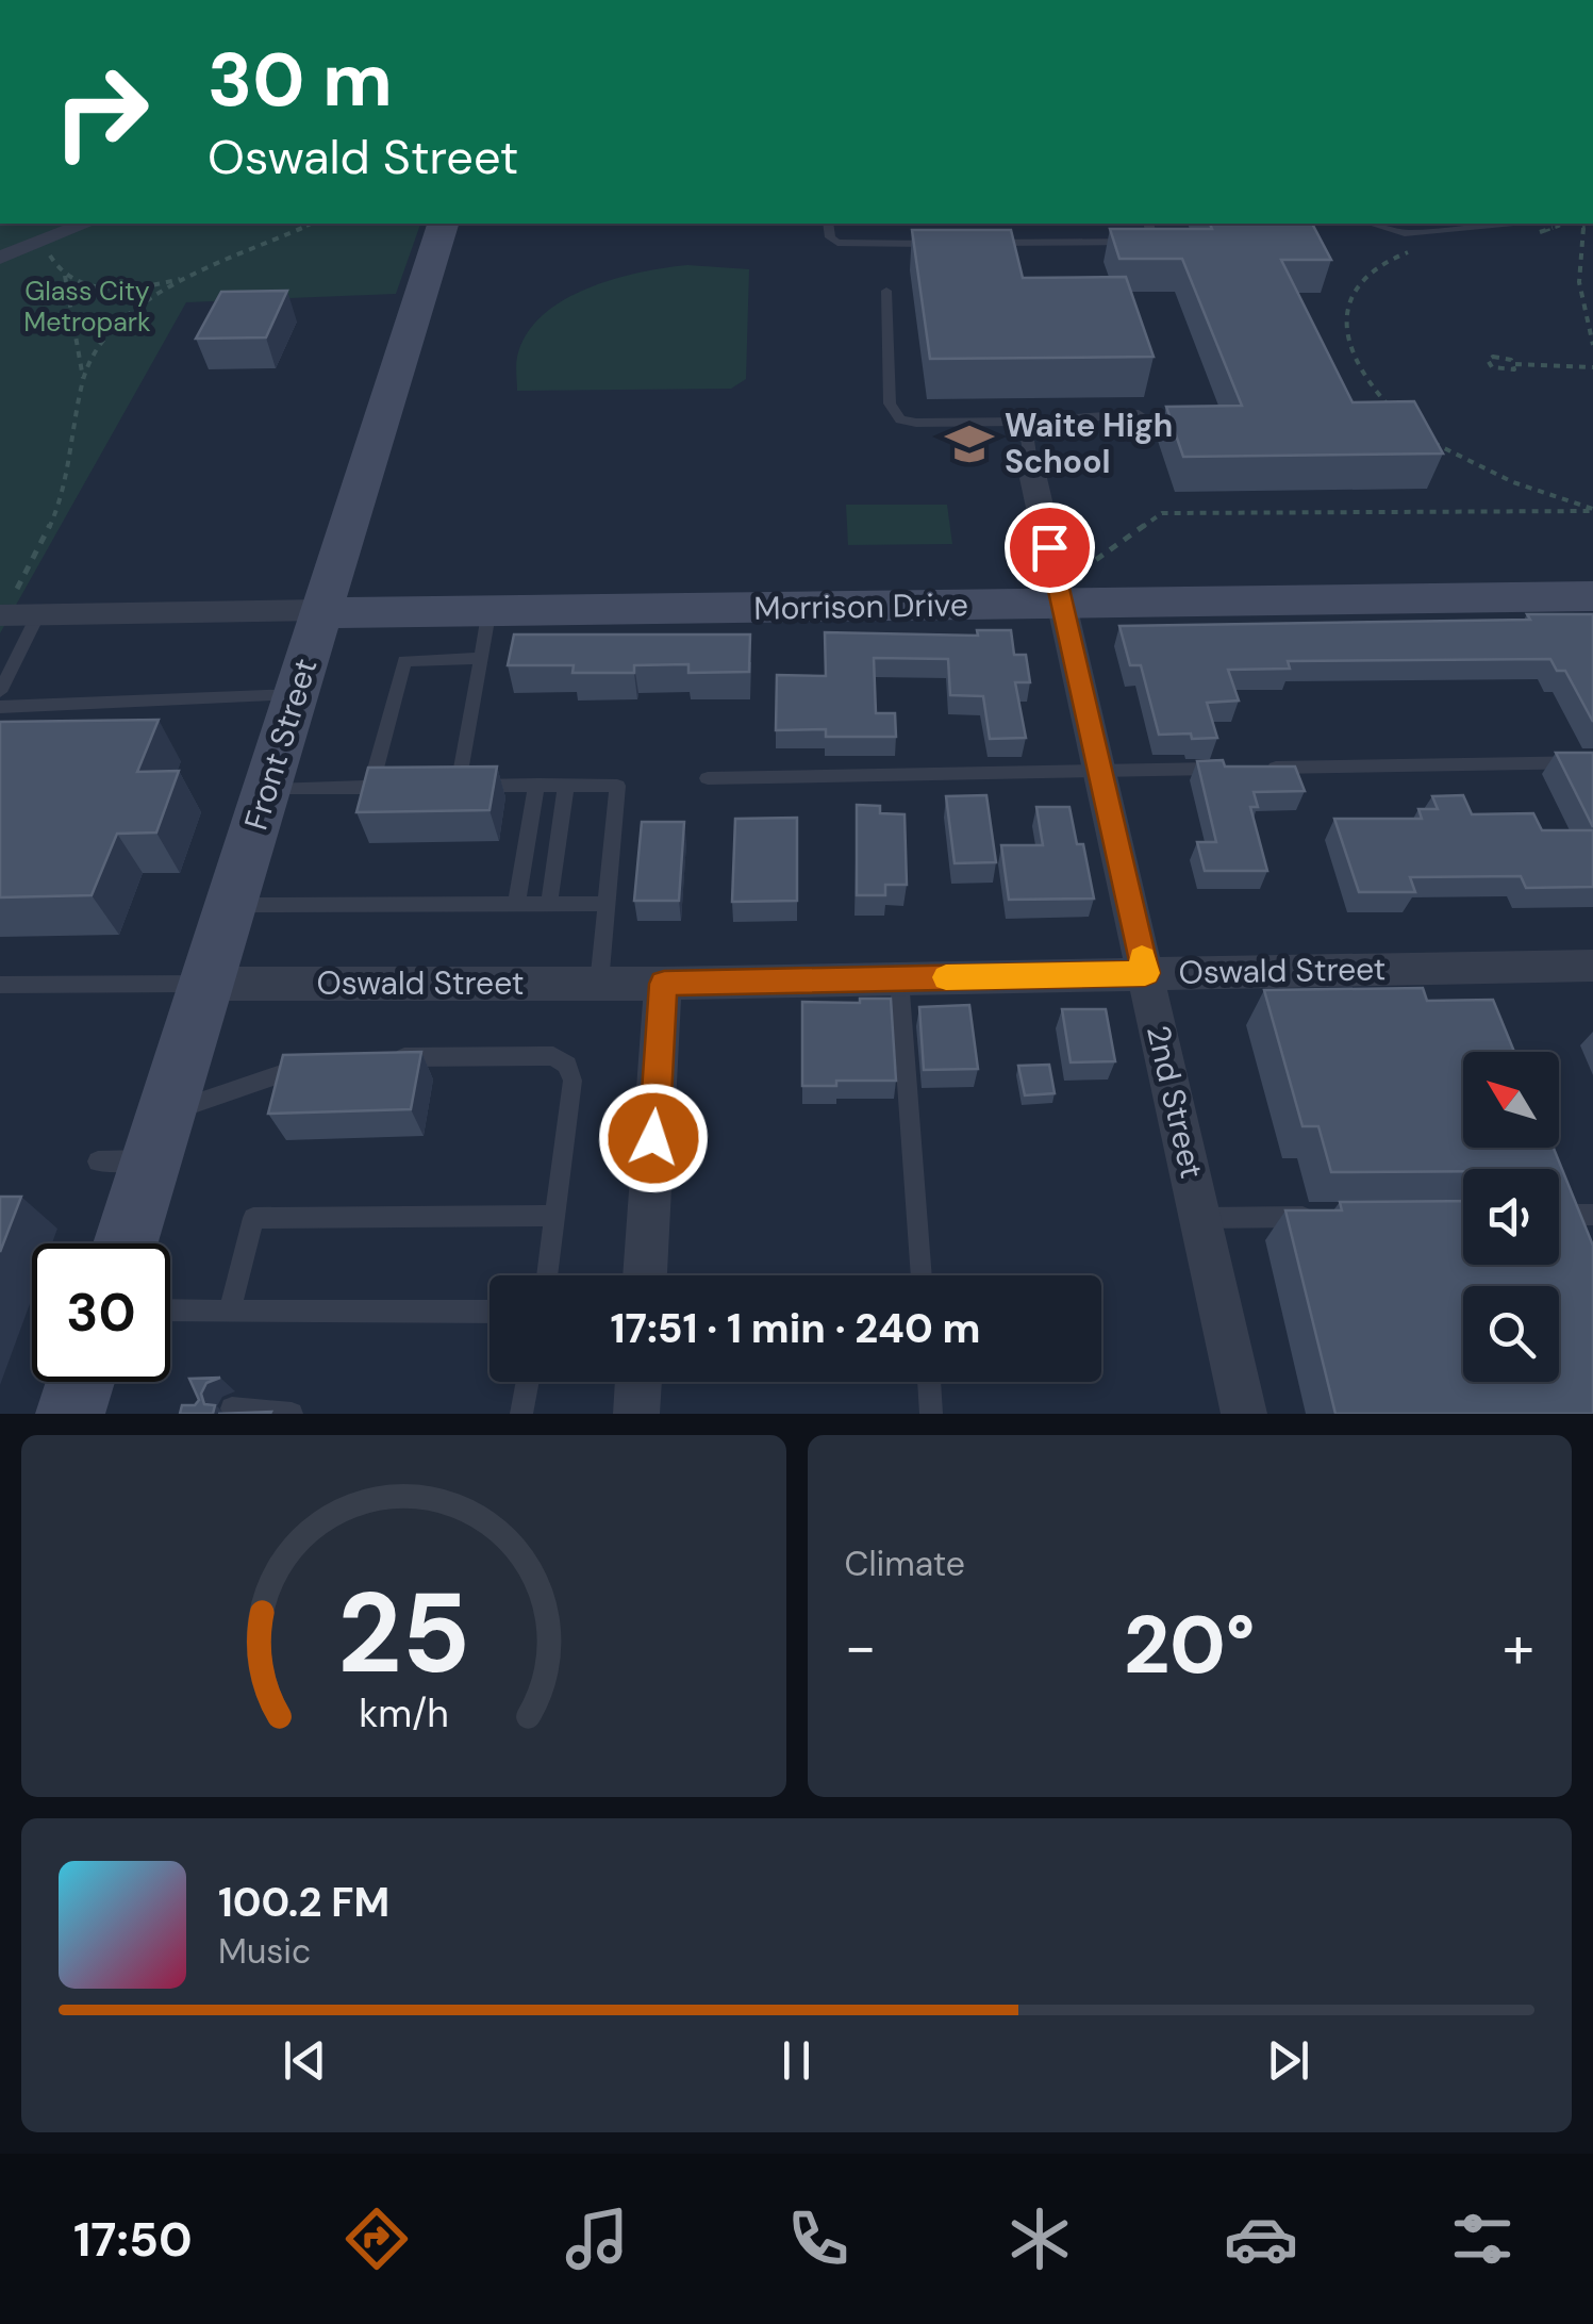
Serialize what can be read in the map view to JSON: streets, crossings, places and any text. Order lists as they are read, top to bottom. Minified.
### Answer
{"streets":{"main road":["Morrison Drive","Front Street"],"street":["Oswald Street","2nd Street"]},"crossings":[["Morrison Drive","Front Street"],["Morrison Drive","2nd Street"],["Front Street","Oswald Street"],["Oswald Street","2nd Street"]],"parks":["Glass City Metropark"],"places":{"school or university":["Waite High School"]},"north":"top left","page":{"turn":["30 m","Oswald Street"],"limit":"30","trip":"17:51 · 1 min · 240 m","tile":"Climate","heat":["−","20°","+"],"song":["100.2 FM","Music"],"tabs":"17:50","gauge":["25","km/h"]}}
